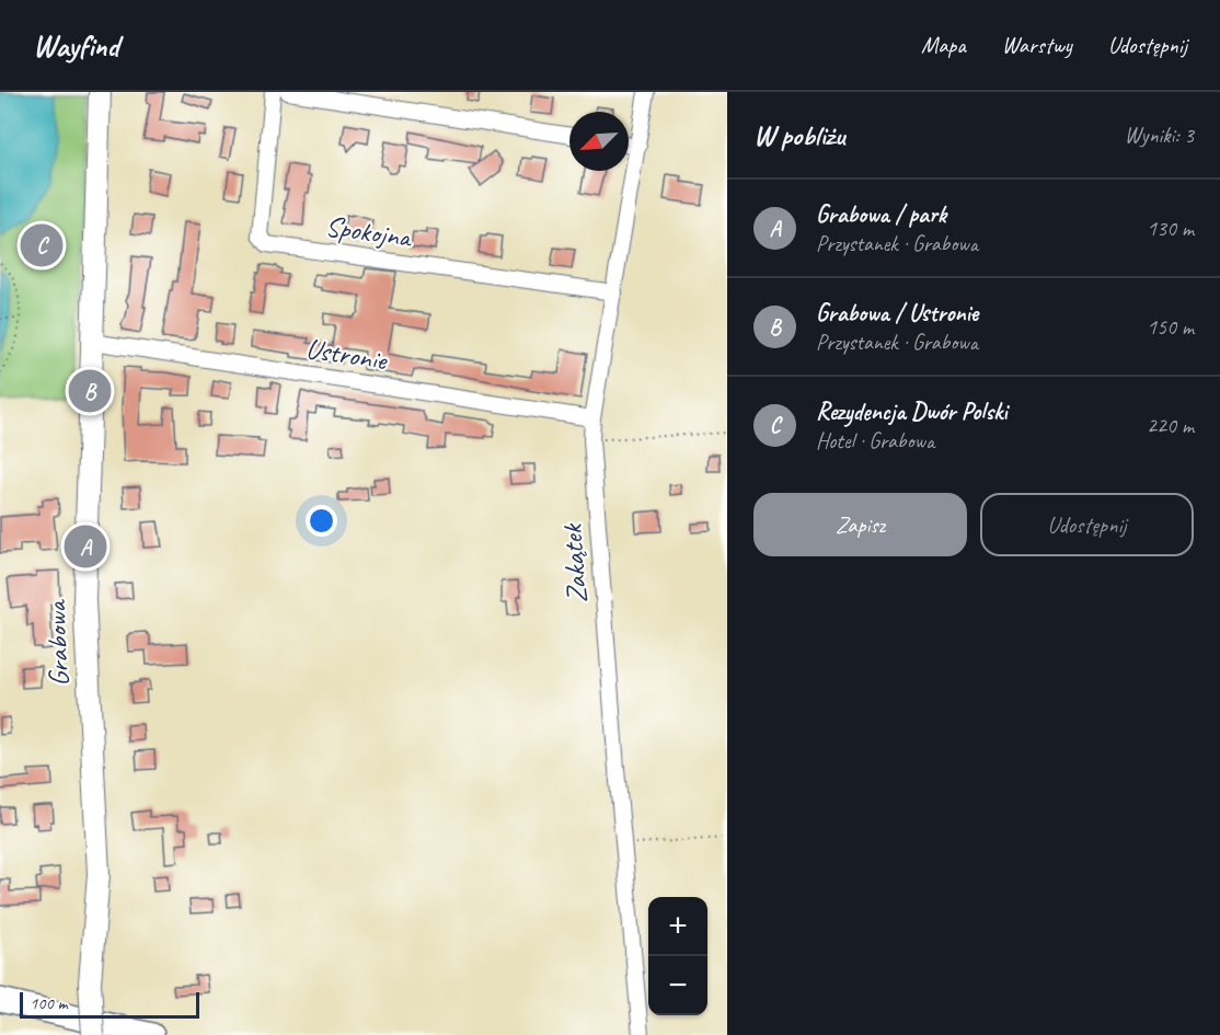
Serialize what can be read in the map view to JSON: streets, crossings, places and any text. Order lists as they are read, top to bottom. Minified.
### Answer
{"streets":{"street":["Spokojna","Ustronie","Zakątek","Grabowa"]},"crossings":[["Spokojna","Zakątek"],["Ustronie","Zakątek"],["Ustronie","Grabowa"]],"scale_bar":"100 m","north":"bottom left","page":{"header":"Wayfind","nav":["Mapa","Warstwy","Udostępnij"],"heading":["W pobliżu","Wyniki: 3"],"list":[{"mark":"A","name":"Grabowa / park","note":"Przystanek · Grabowa","value":"130 m"},{"mark":"B","name":"Grabowa / Ustronie","note":"Przystanek · Grabowa","value":"150 m"},{"mark":"C","name":"Rezydencja Dwór Polski","note":"Hotel · Grabowa","value":"220 m"}],"pins":["C","B","A"],"buttons":["Zapisz","Udostępnij"],"map_buttons":["+","−"],"scale":"100 m"}}
